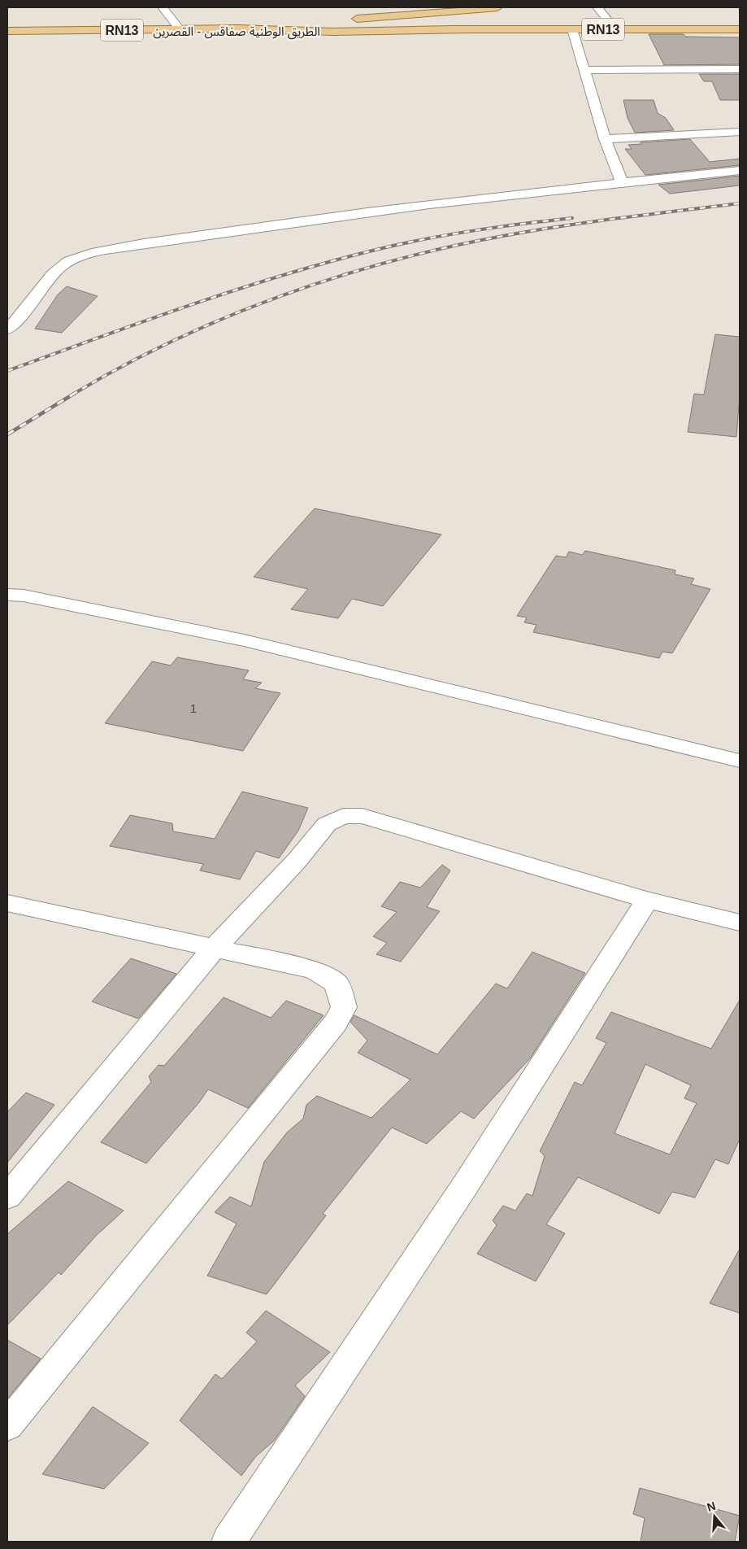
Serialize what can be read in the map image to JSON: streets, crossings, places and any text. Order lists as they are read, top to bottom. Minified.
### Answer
{"streets":{"main road":["RN13","الطريق الوطنية صفاقس - القصرين"]},"house_numbers":["1"],"north":"top"}
